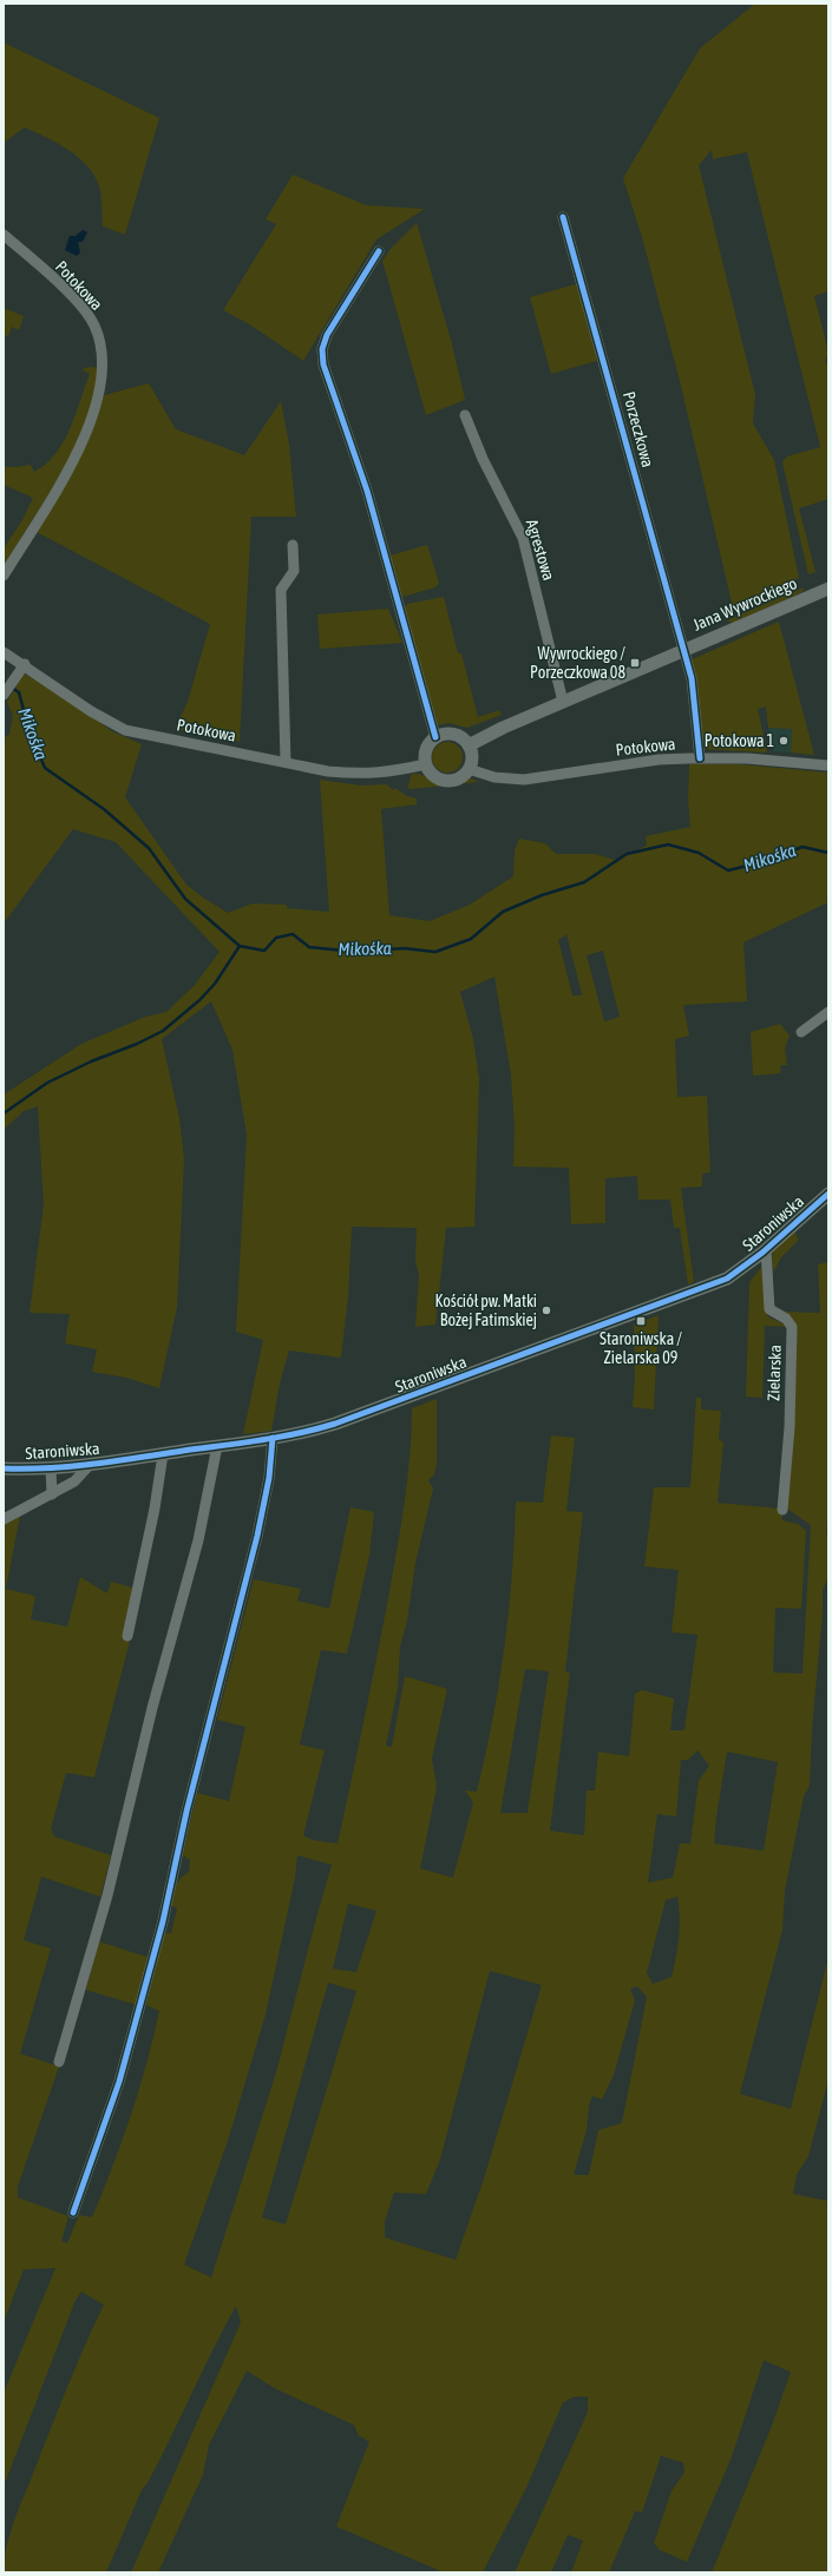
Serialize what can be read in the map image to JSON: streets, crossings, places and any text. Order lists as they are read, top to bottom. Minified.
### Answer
{"streets":{"street":["Potokowa","Porzeczkowa","Agrestowa","Jana Wywrockiego","Staroniwska","Zielarska"]},"crossings":[["Potokowa","Porzeczkowa"],["Potokowa","Jana Wywrockiego"],["Porzeczkowa","Jana Wywrockiego"],["Agrestowa","Jana Wywrockiego"],["Staroniwska","Zielarska"]],"water":["Mikośka"],"places":{"transit":["Wywrockiego / Porzeczkowa 08","Staroniwska / Zielarska 09"],"other":["Potokowa 1","Kościół pw. Matki Bożej Fatimskiej"]}}
